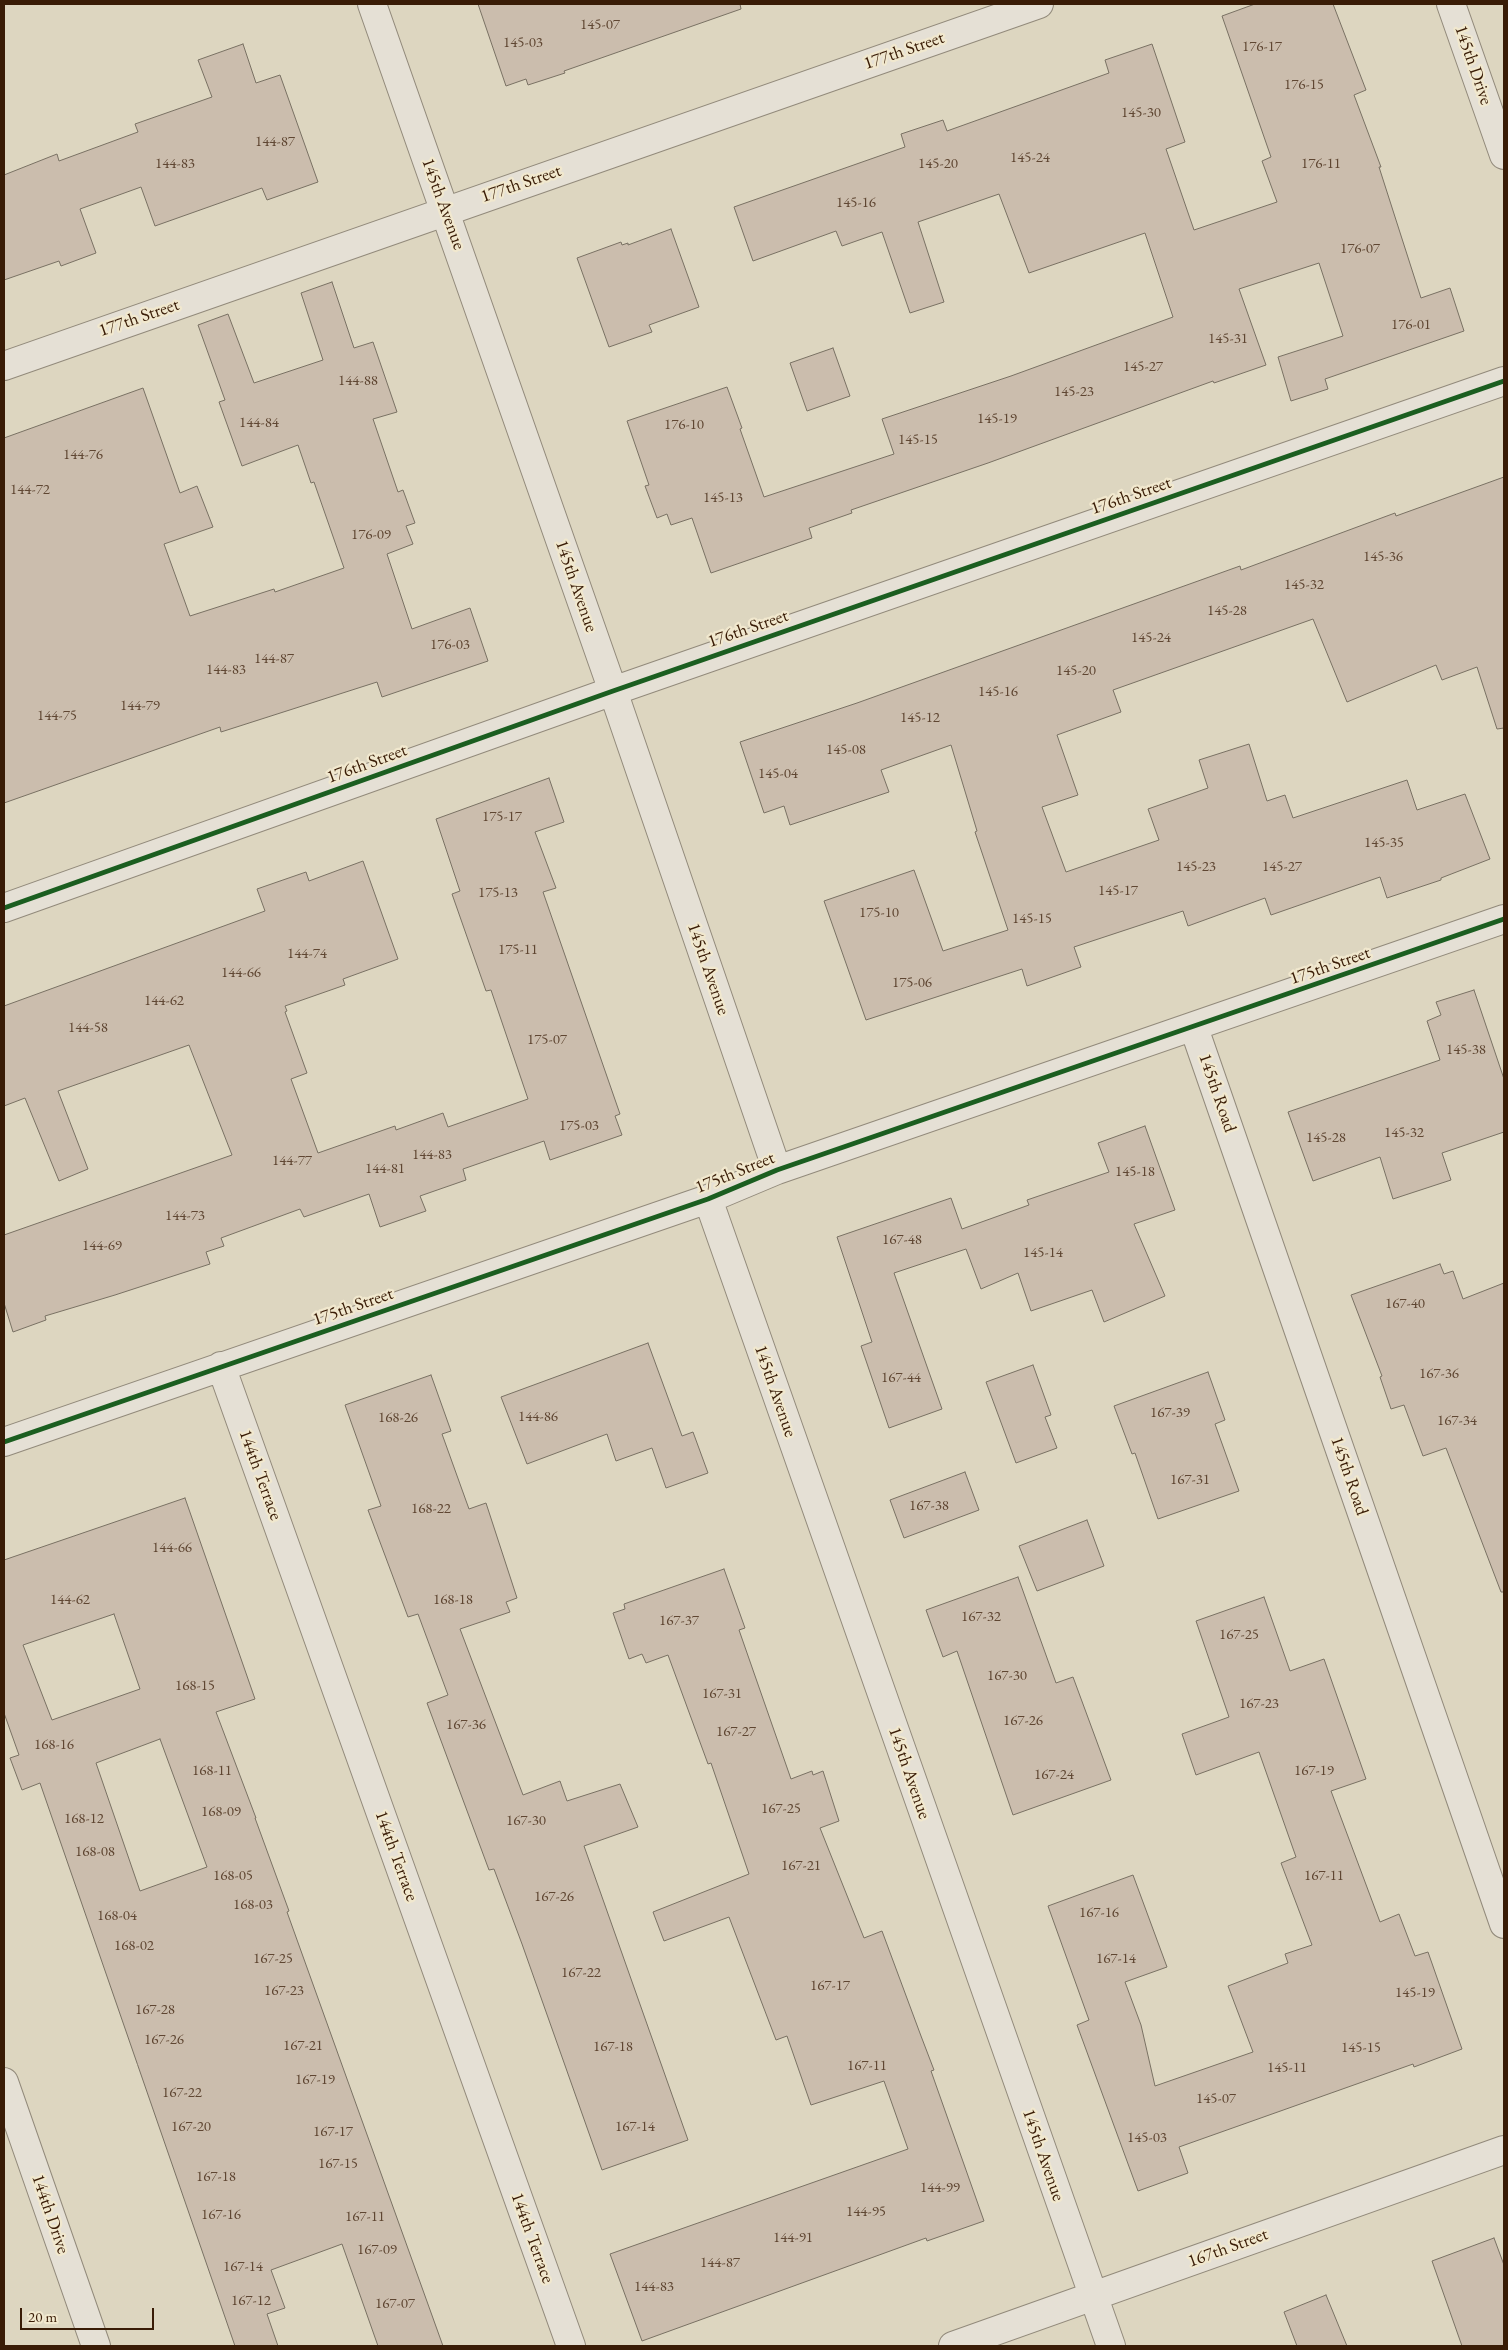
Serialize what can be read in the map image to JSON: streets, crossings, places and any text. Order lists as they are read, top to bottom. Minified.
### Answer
{"streets":{"street":["177th Street","145th Drive","145th Avenue","176th Street","175th Street","145th Road","144th Terrace","144th Drive","167th Street"]},"crossings":[["177th Street","145th Avenue"],["145th Avenue","176th Street"],["145th Avenue","175th Street"],["145th Avenue","167th Street"],["175th Street","145th Road"],["175th Street","144th Terrace"]],"house_numbers":["145-07","145-03","176-17","176-15","145-30","144-87","145-24","144-83","145-20","176-11","145-16","176-07","176-01","145-31","145-27","144-88","145-23","145-19","144-84","176-10","145-15","144-76","144-72","145-13","176-09","145-36","145-32","145-28","145-24","176-03","144-87","144-83","145-20","145-16","144-79","144-75","145-12","145-08","145-04","175-17","145-35","145-23","145-27","145-17","175-13","175-10","145-15","175-11","144-74","144-66","175-06","144-62","144-58","175-07","145-38","175-03","145-32","145-28","144-83","144-77","144-81","145-18","144-73","167-48","144-69","145-14","167-40","167-36","167-44","167-39","144-86","168-26","167-34","167-31","167-38","168-22","144-66","144-62","168-18","167-32","167-37","167-25","167-30","168-15","167-31","167-23","167-26","167-36","167-27","168-16","168-11","167-19","167-24","167-25","168-09","168-12","167-30","168-08","167-21","168-05","167-11","167-26","168-03","167-16","168-04","168-02","167-25","167-14","167-22","167-17","167-23","145-19","167-28","167-26","167-21","167-18","145-15","167-11","145-11","167-19","167-22","145-07","167-20","167-14","167-17","145-03","167-15","167-18","144-99","144-95","167-16","167-11","144-91","167-09","144-87","167-14","144-83","167-12","167-07"],"scale_bar":"20 m"}
